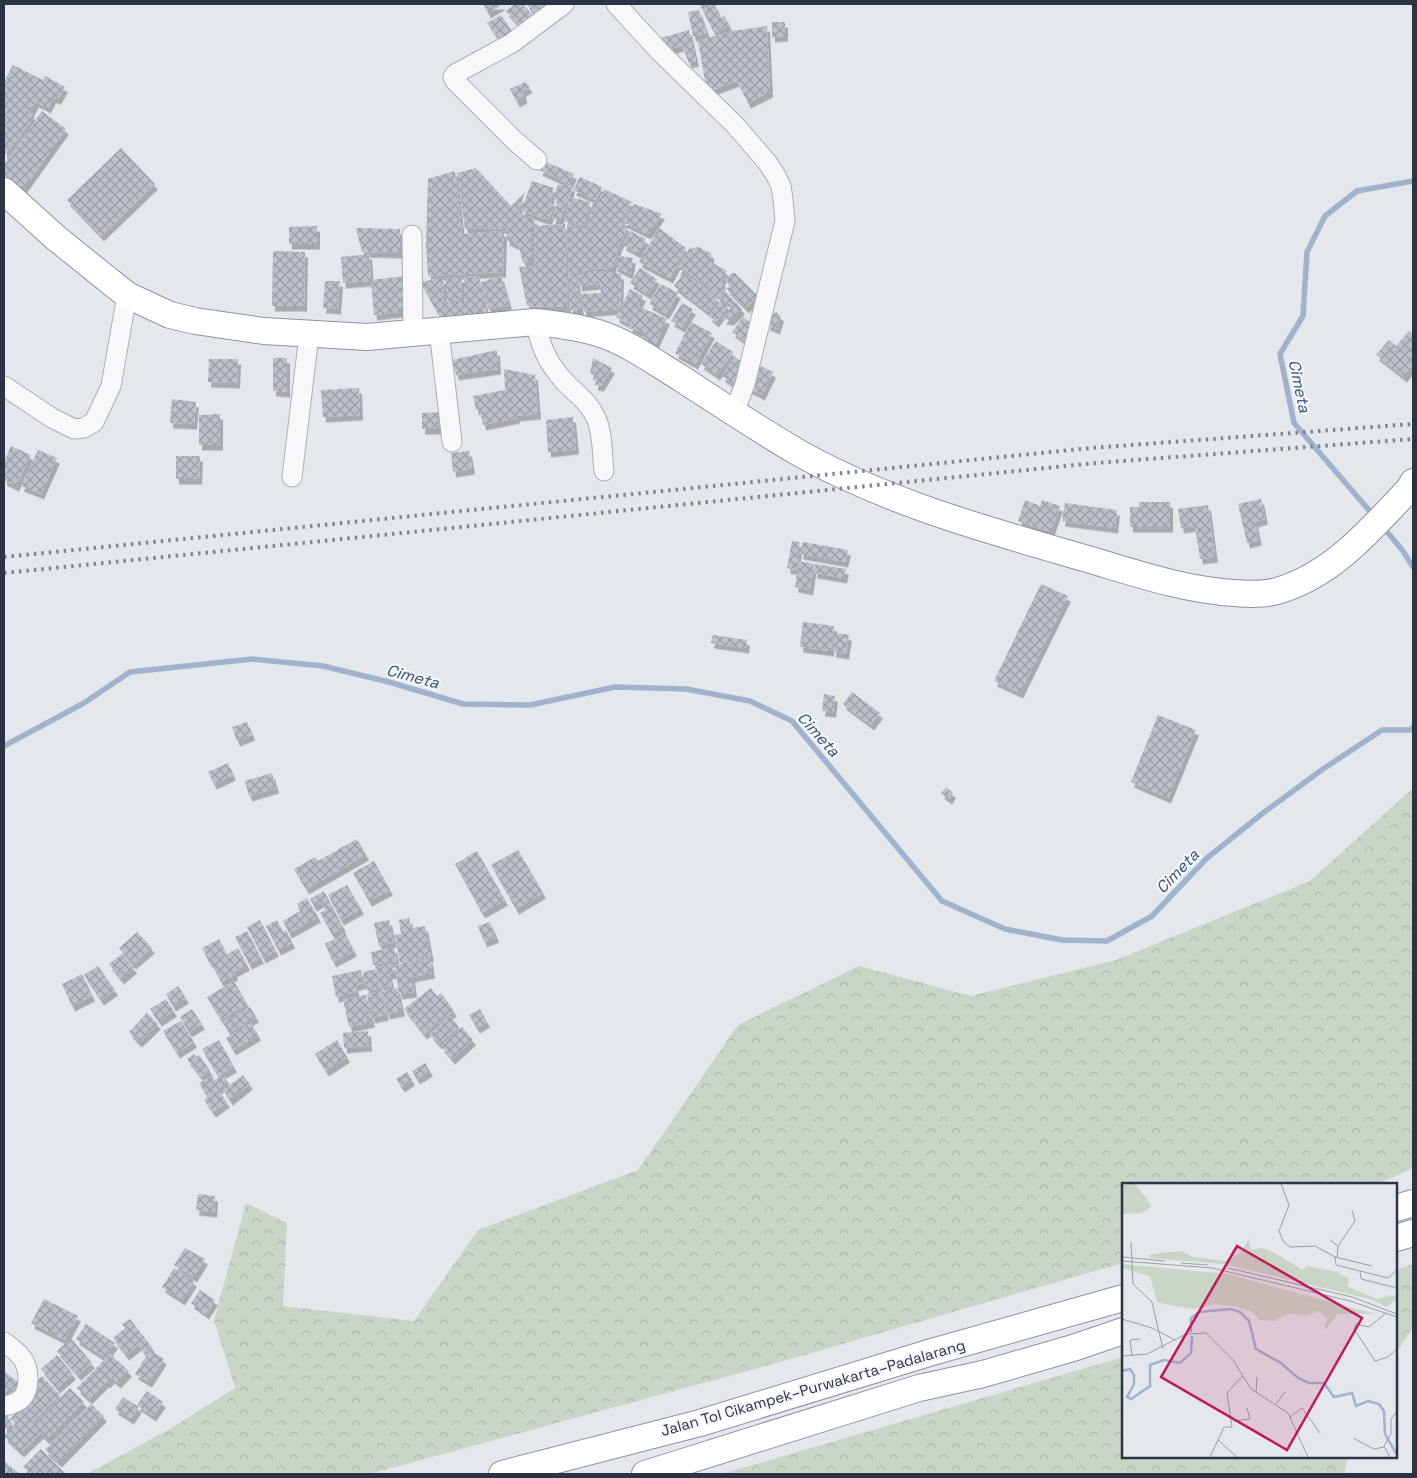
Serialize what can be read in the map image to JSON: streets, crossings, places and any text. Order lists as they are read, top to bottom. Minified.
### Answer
{"streets":{"highway":["Jalan Tol Cikampek–Purwakarta–Padalarang"]},"water":["Cimeta"]}
